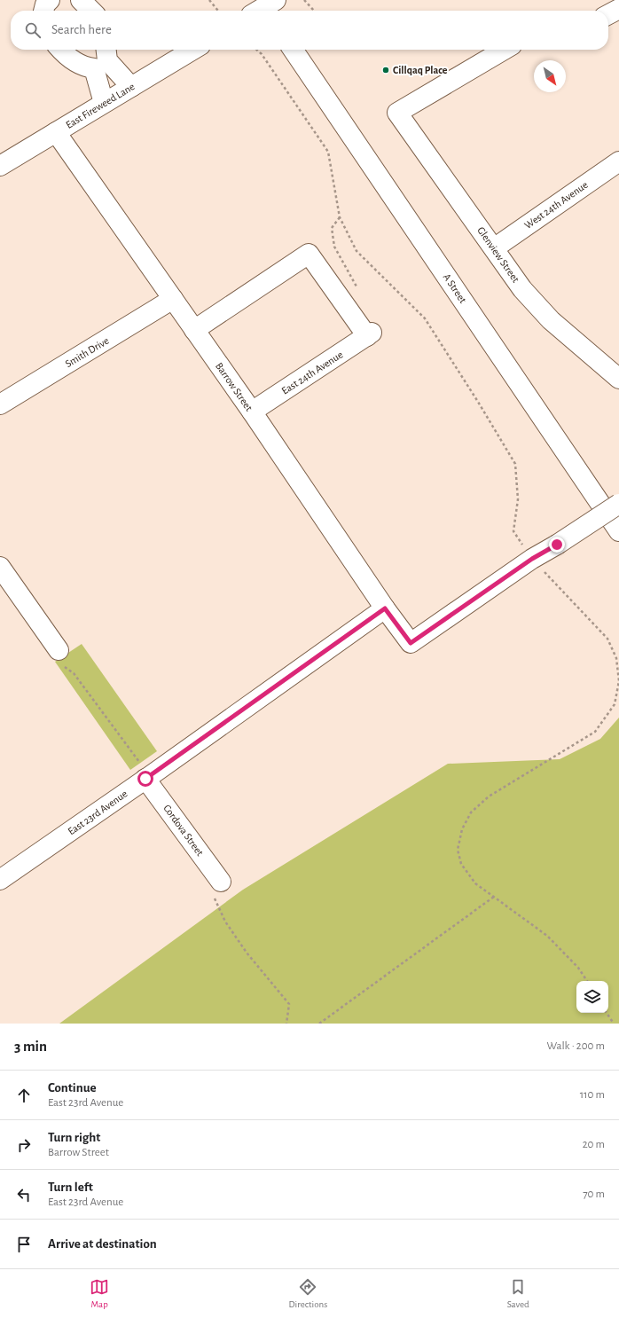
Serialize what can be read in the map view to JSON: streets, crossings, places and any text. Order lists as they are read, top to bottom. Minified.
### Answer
{"streets":{"street":["East Fireweed Lane","West 24th Avenue","Glenview Street","A Street","Smith Drive","East 24th Avenue","Barrow Street","East 23rd Avenue","Cordova Street"]},"crossings":[["East Fireweed Lane","Barrow Street"],["West 24th Avenue","Glenview Street"],["Smith Drive","Barrow Street"],["East 24th Avenue","Barrow Street"],["Barrow Street","East 23rd Avenue"],["East 23rd Avenue","Cordova Street"]],"places":["Cillqaq Place"],"north":"bottom right","page":{"search":"Search here","heading":["3 min","Walk · 200 m"],"list":[["Continue","East 23rd Avenue","110 m"],["Turn right","Barrow Street","20 m"],["Turn left","East 23rd Avenue","70 m"],"Arrive at destination"],"nav":["Map","Directions","Saved"]}}
